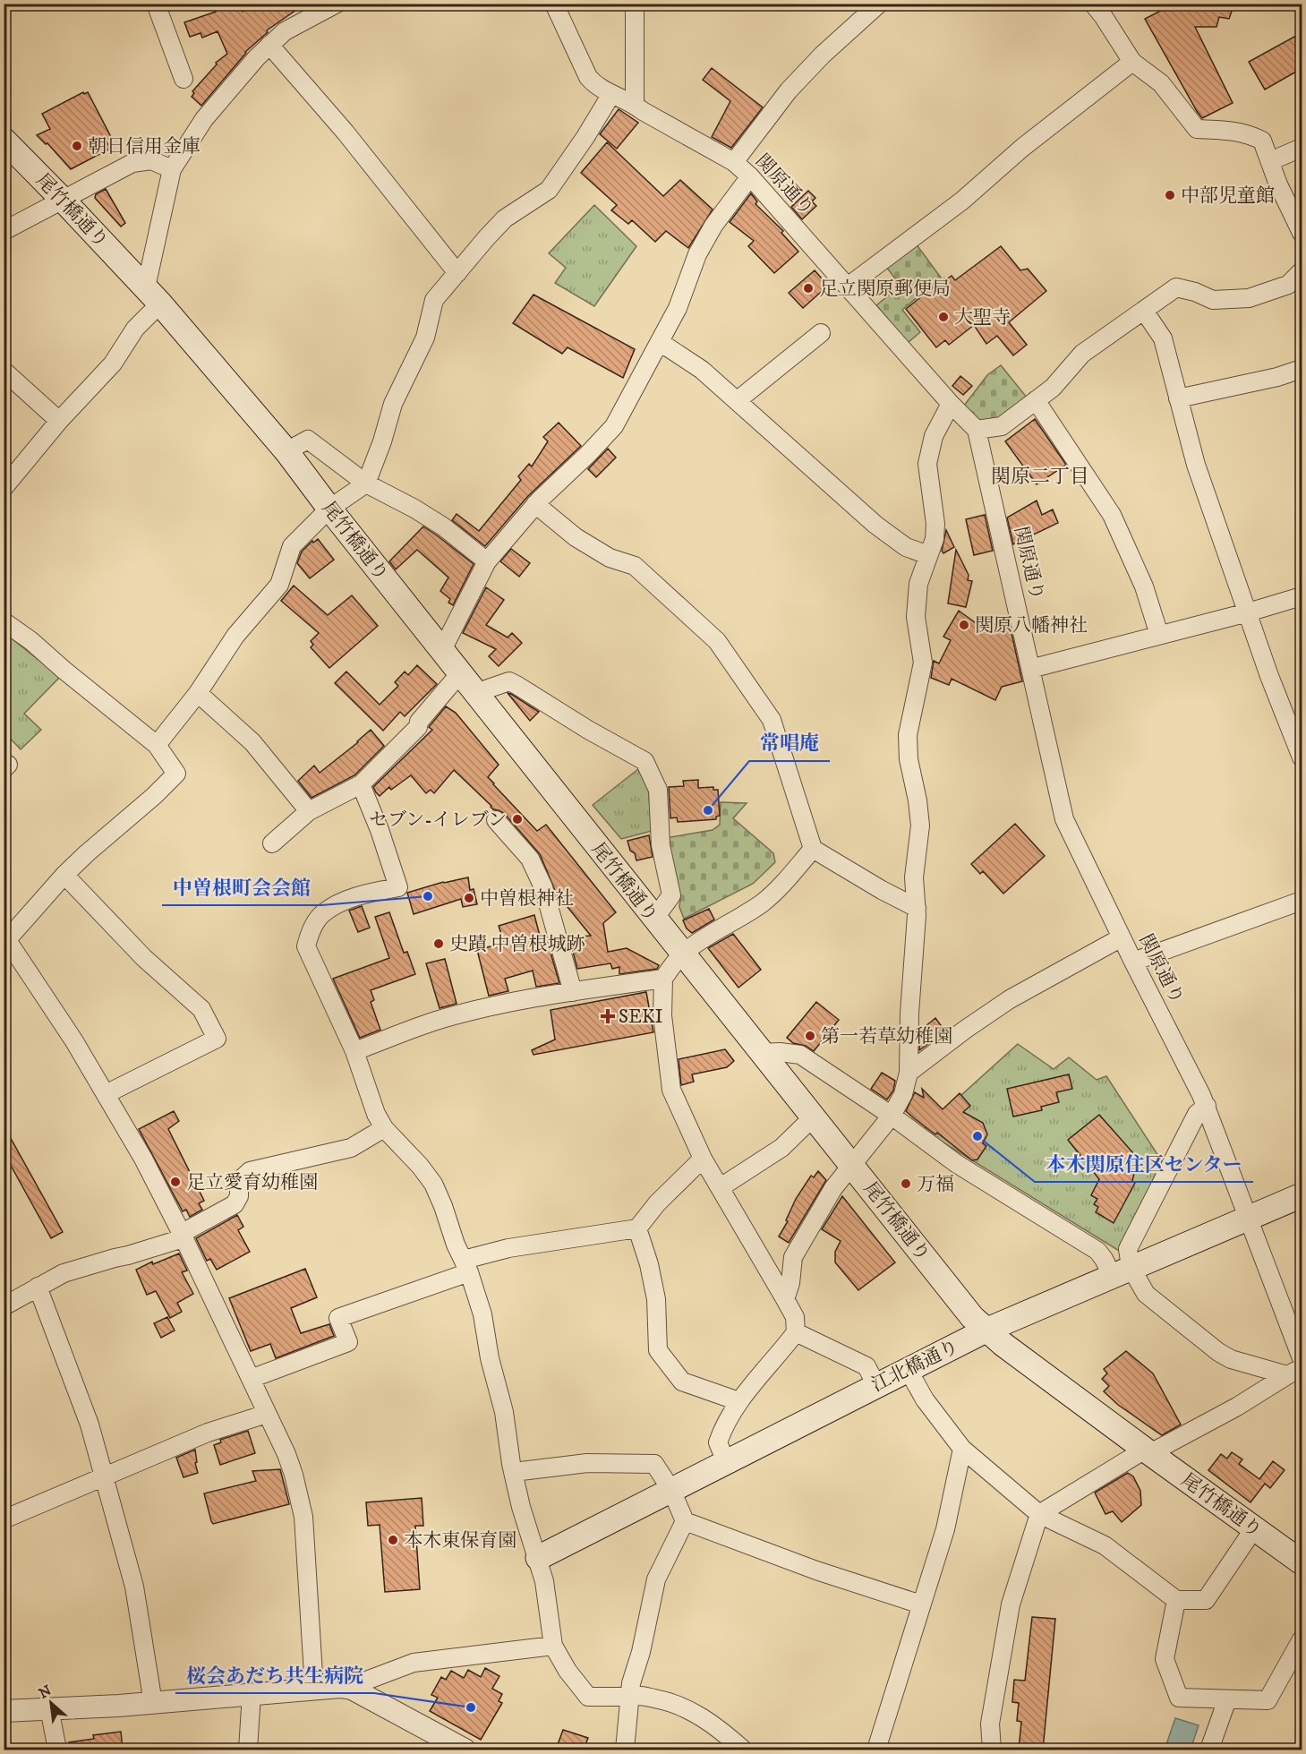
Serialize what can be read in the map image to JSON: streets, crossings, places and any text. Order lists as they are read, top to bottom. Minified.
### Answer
{"streets":{"main road":["尾竹橋通り","江北橋通り"],"street":["関原通り"]},"crossings":[["関原通り","江北橋通り"],["尾竹橋通り","江北橋通り"]],"districts":["関原二丁目"],"places":{"other":["朝日信用金庫","中部児童館","足立関原郵便局","大聖寺","関原八幡神社","常唱庵","セブン-イレブン","中曽根町会会館","中曽根神社","史蹟 中曽根城跡","第一若草幼稚園","本木関原住区センター","足立愛育幼稚園","万福","本木東保育園","桜会あだち共生病院"],"health":["SEKI"]},"north":"top left"}
